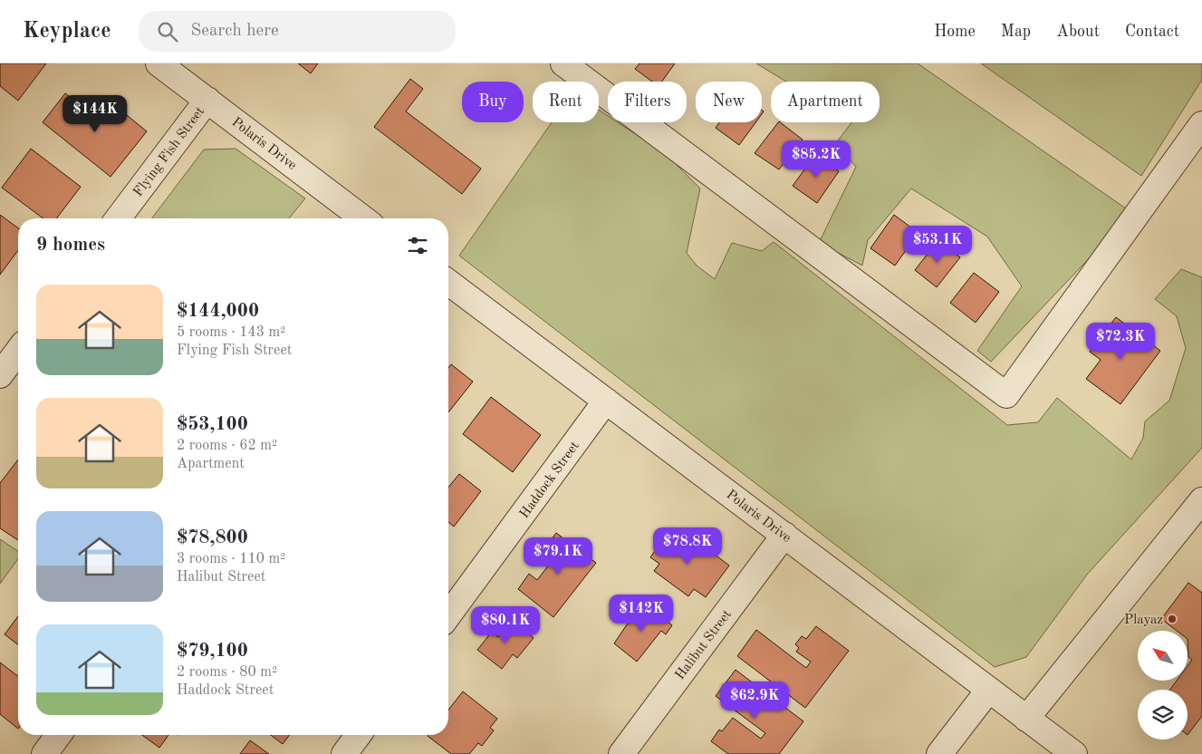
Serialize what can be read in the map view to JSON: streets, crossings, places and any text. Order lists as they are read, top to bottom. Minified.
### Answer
{"streets":{"street":["Polaris Drive","Flying Fish Street","Haddock Street","Halibut Street"]},"crossings":[["Polaris Drive","Flying Fish Street"],["Polaris Drive","Haddock Street"],["Polaris Drive","Halibut Street"]],"places":["Playaz"],"north":"top left","page":{"header":"Keyplace","search":"Search here","nav":["Home","Map","About","Contact"],"chip":["Buy","Rent","Filters","New","Apartment"],"price":["$144K","$85.2K","$53.1K","$72.3K","$78.8K","$79.1K","$142K","$80.1K","$62.9K"],"heading":"9 homes","list":[{"name":"$144,000","note":"5 rooms · 143 m² · Flying Fish Street"},{"name":"$53,100","note":"2 rooms · 62 m² · Apartment"},{"name":"$78,800","note":"3 rooms · 110 m² · Halibut Street"},{"name":"$79,100","note":"2 rooms · 80 m² · Haddock Street"}]}}
